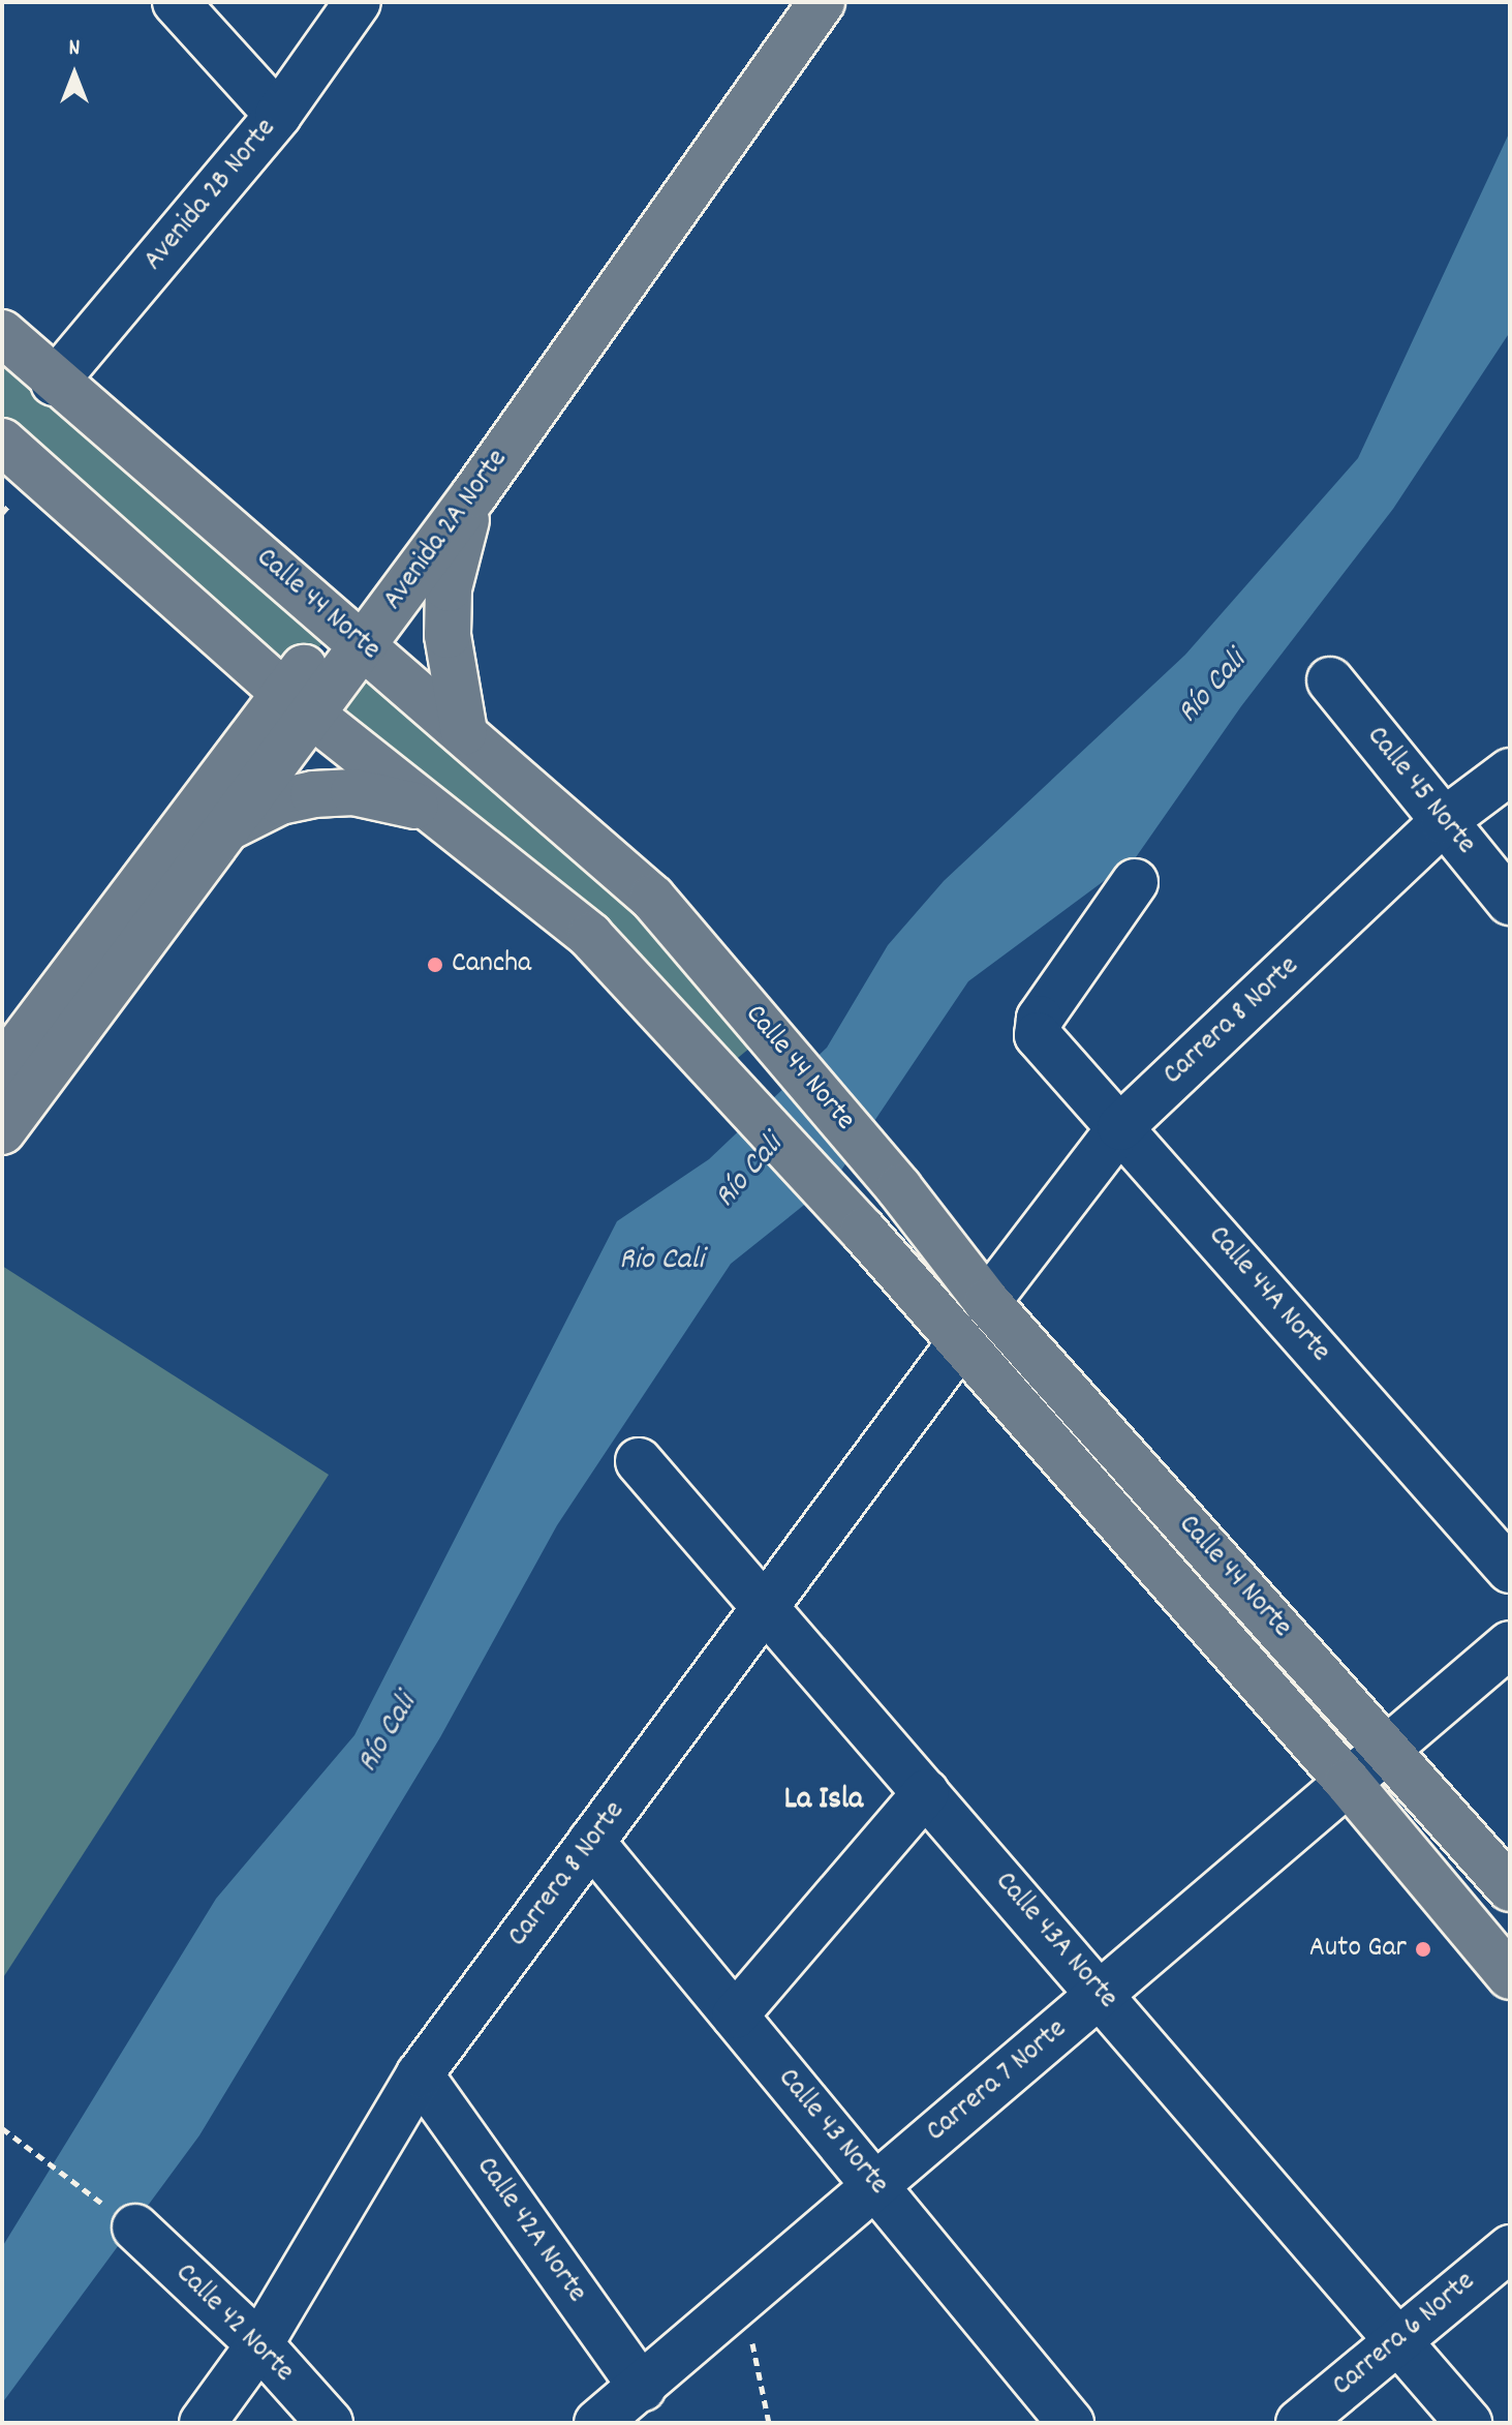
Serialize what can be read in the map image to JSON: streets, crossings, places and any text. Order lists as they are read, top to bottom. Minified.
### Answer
{"streets":{"main road":["Avenida 2A Norte","Calle 44 Norte"],"street":["Avenida 2B Norte","Calle 45 Norte","Carrera 8 Norte","Calle 44A Norte","Calle 43A Norte","Carrera 7 Norte","Calle 43 Norte","Calle 42A Norte","Calle 42 Norte","Carrera 6 Norte"]},"crossings":[["Avenida 2B Norte","Calle 44 Norte"],["Avenida 2A Norte","Calle 44 Norte"],["Calle 44 Norte","Carrera 8 Norte"],["Calle 44 Norte","Carrera 7 Norte"],["Calle 45 Norte","Carrera 8 Norte"],["Carrera 8 Norte","Calle 44A Norte"],["Carrera 8 Norte","Calle 43A Norte"],["Carrera 8 Norte","Calle 43 Norte"],["Carrera 8 Norte","Calle 42A Norte"],["Carrera 8 Norte","Calle 42 Norte"],["Calle 43A Norte","Carrera 7 Norte"],["Calle 43A Norte","Carrera 6 Norte"],["Carrera 7 Norte","Calle 43 Norte"],["Carrera 7 Norte","Calle 42A Norte"]],"districts":["La Isla"],"water":["Río Cali","Rio Cali"],"places":["Cancha","Auto Gar"],"north":"top"}
